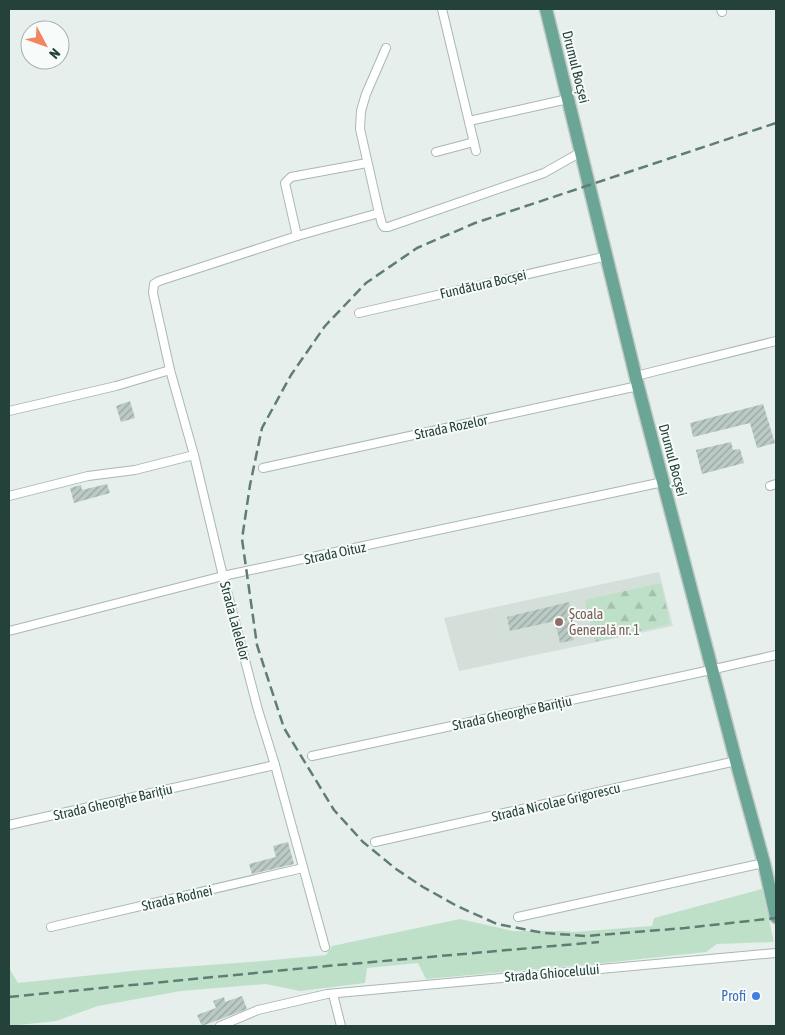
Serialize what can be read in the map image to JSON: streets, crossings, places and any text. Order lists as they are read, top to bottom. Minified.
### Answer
{"streets":{"main road":["Drumul Bocșei"],"street":["Fundătura Bocșei","Strada Rozelor","Strada Oituz","Strada Lalelelor","Strada Gheorghe Barițiu","Strada Nicolae Grigorescu","Strada Rodnei","Strada Ghiocelului"]},"crossings":[["Drumul Bocșei","Fundătura Bocșei"],["Drumul Bocșei","Strada Rozelor"],["Drumul Bocșei","Strada Oituz"],["Drumul Bocșei","Strada Gheorghe Barițiu"],["Drumul Bocșei","Strada Nicolae Grigorescu"],["Strada Oituz","Strada Lalelelor"],["Strada Lalelelor","Strada Gheorghe Barițiu"],["Strada Lalelelor","Strada Rodnei"]],"places":["Școala Generală nr. 1","Profi"],"north":"bottom right"}
